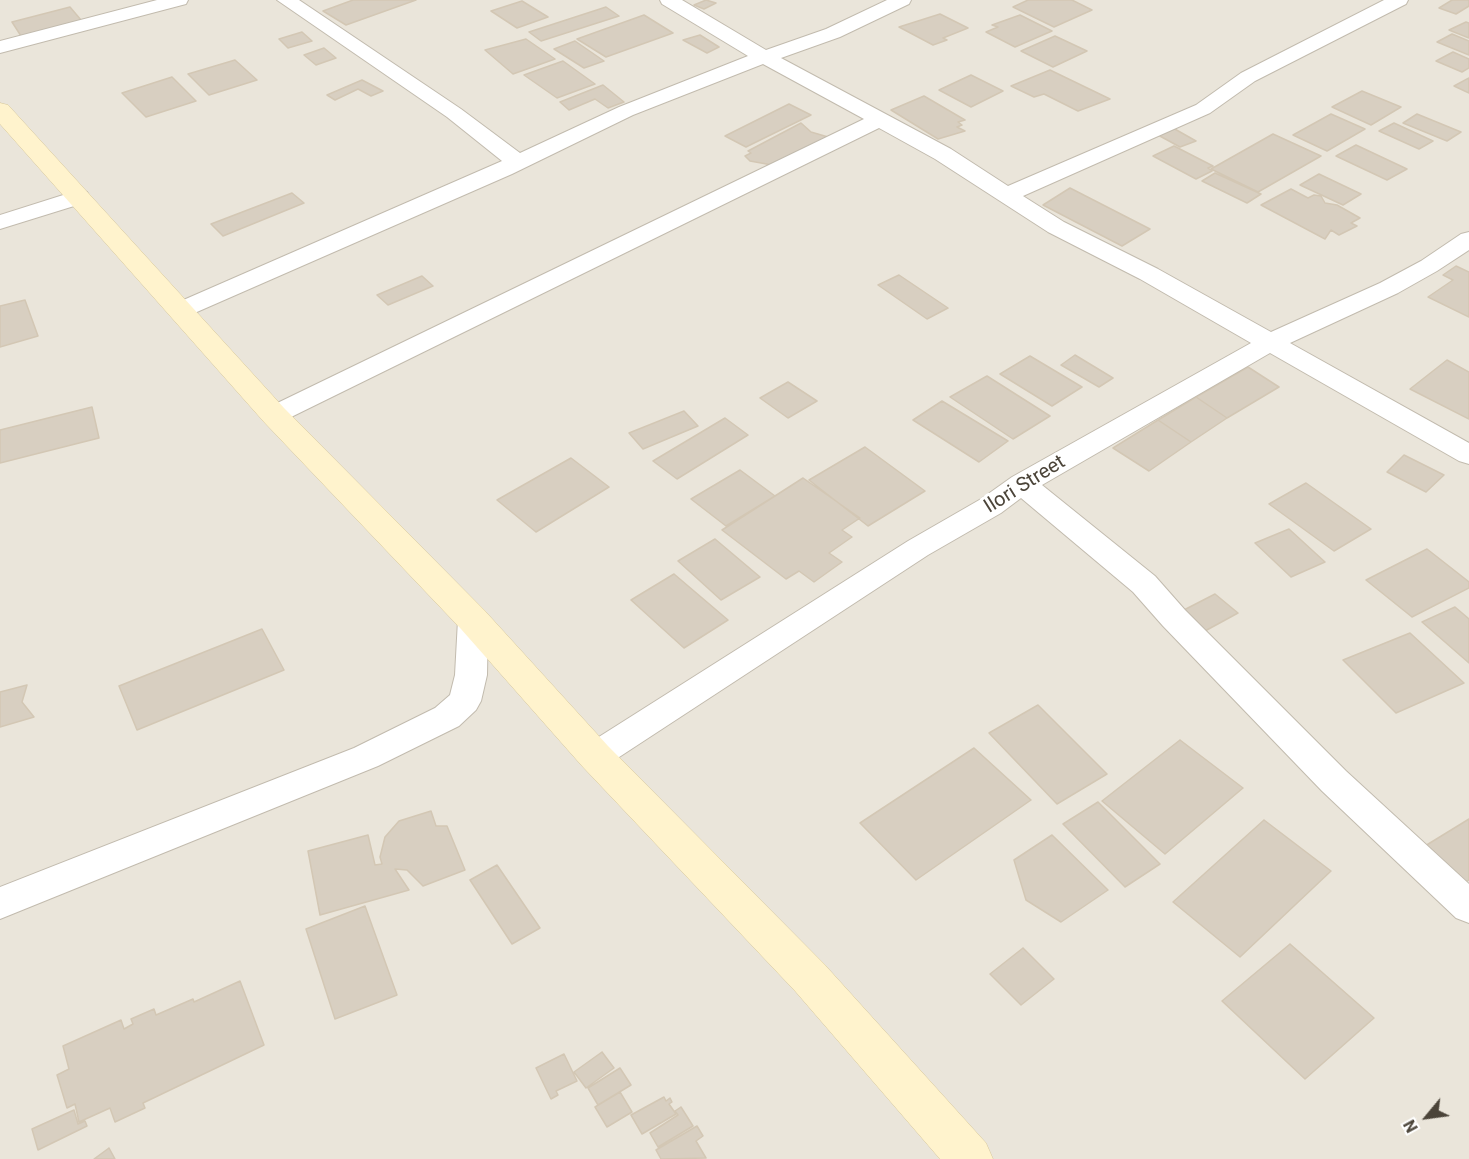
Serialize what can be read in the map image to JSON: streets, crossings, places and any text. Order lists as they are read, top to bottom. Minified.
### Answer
{"streets":{"street":["Ilori Street"]},"north":"bottom left"}
